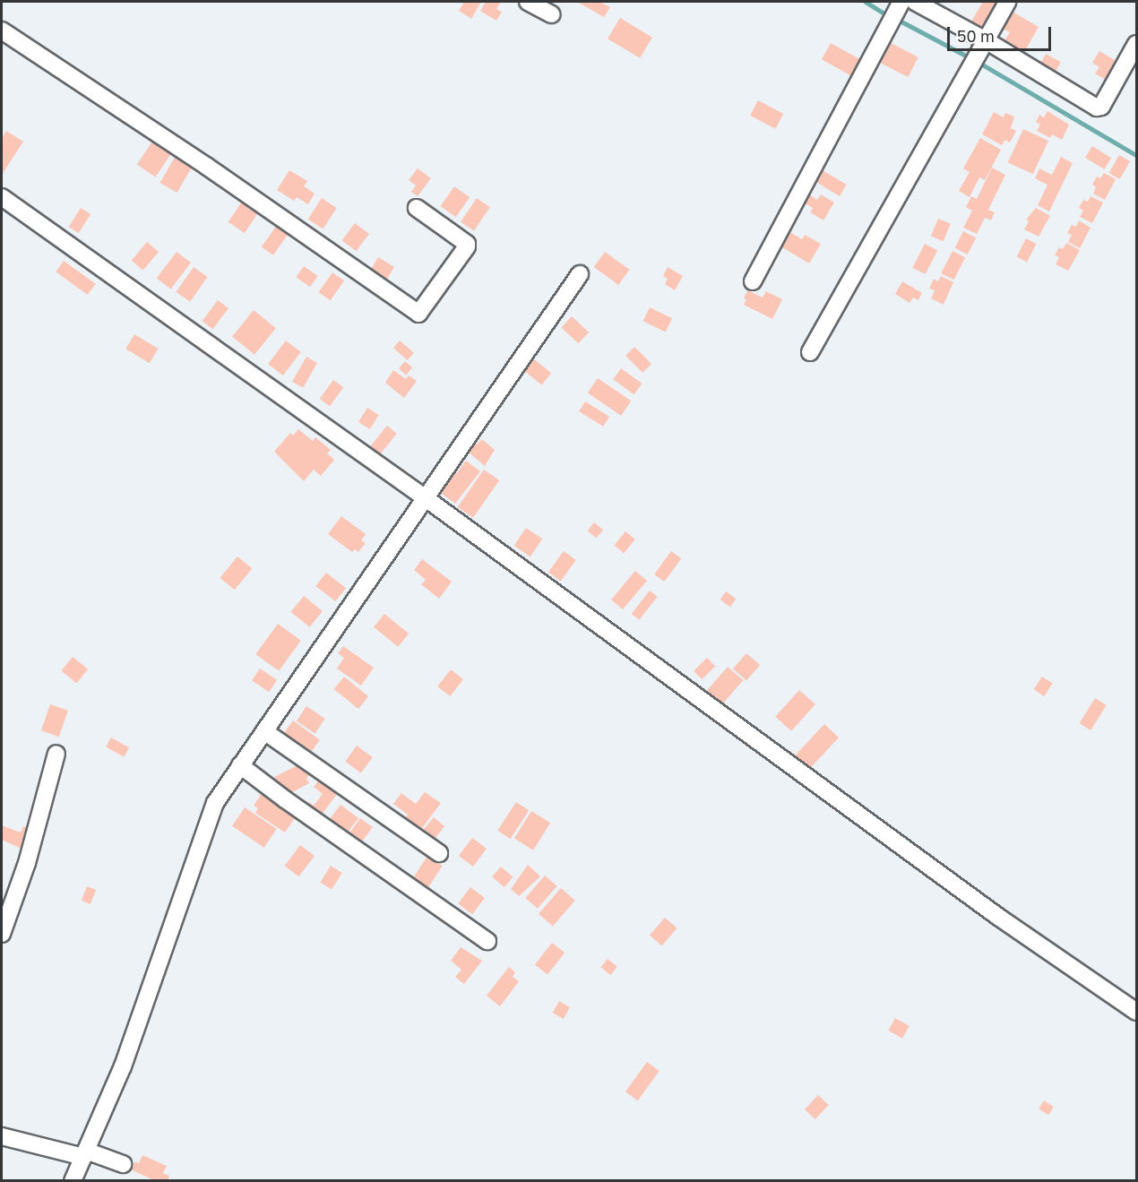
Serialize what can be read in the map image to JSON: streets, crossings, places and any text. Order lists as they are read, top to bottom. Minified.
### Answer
{"scale_bar":"50 m"}
